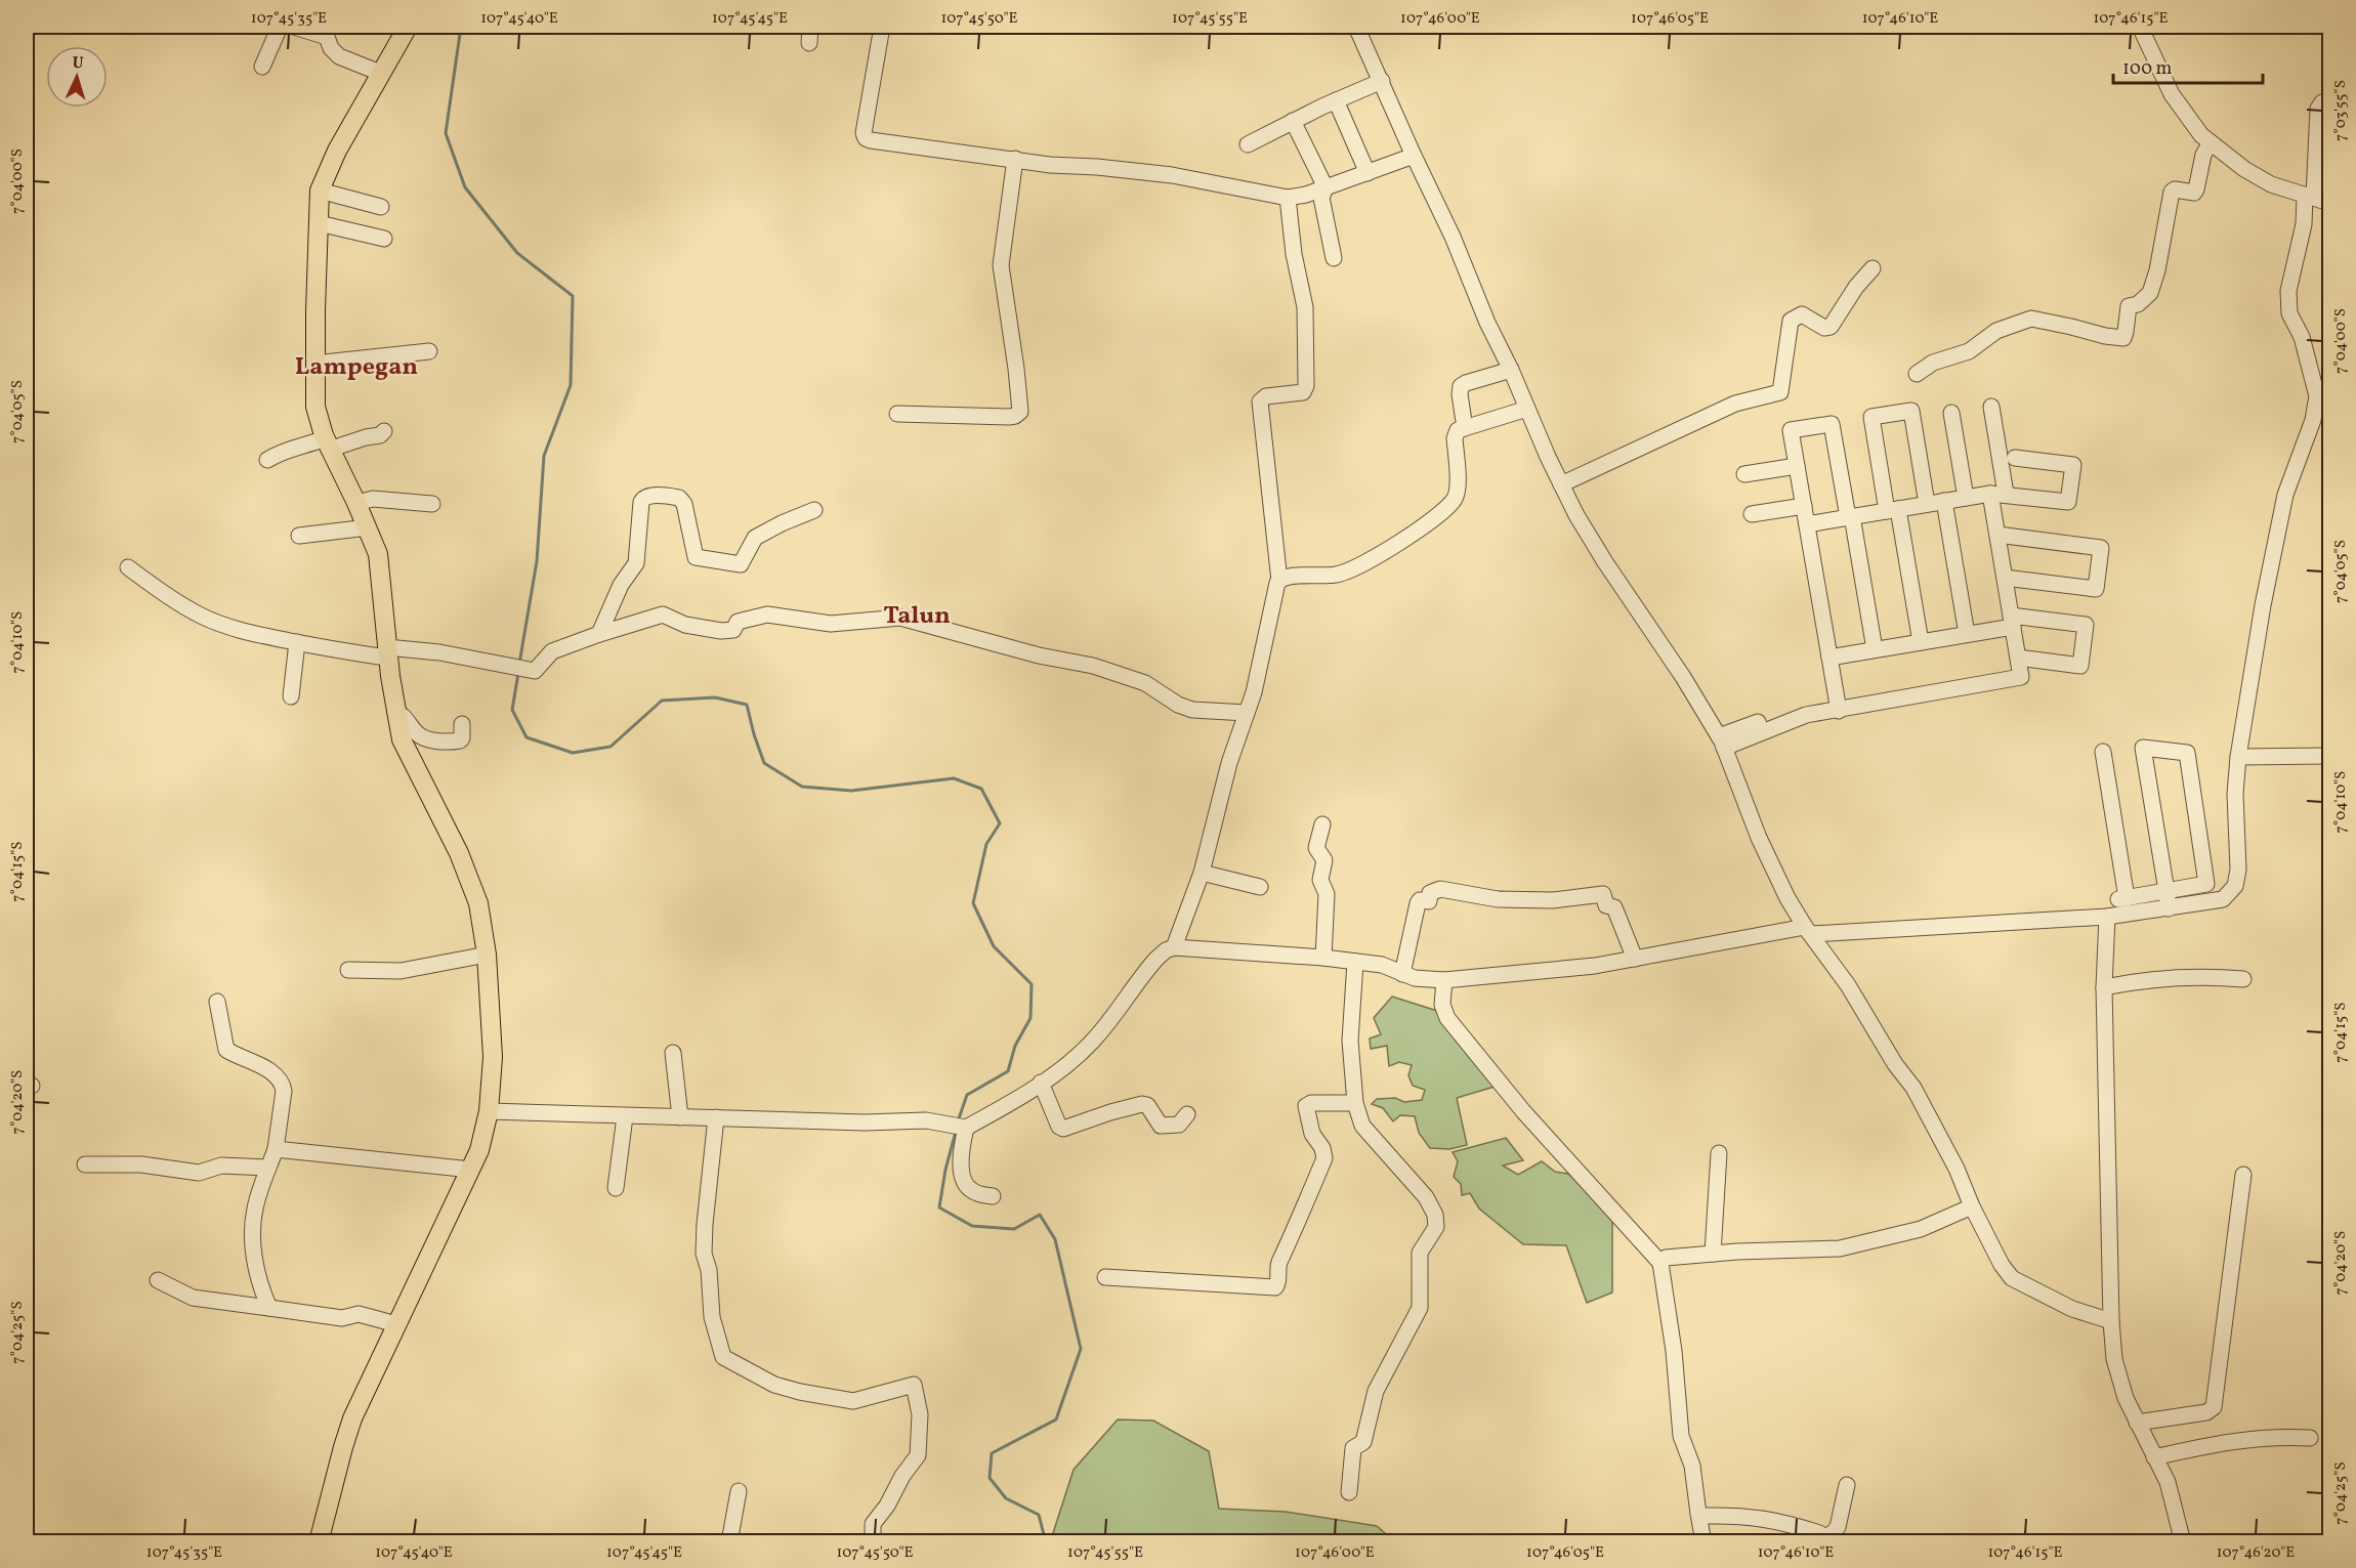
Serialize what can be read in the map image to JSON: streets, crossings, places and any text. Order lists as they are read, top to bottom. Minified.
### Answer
{"districts":["Lampegan","Talun"],"scale_bar":"100 m","north":"top","coordinates":["107°45'35\"E","107°45'40\"E","107°45'45\"E","107°45'50\"E","107°45'55\"E","107°46'00\"E","107°46'05\"E","107°46'10\"E","107°46'15\"E","7°03'55\"S","7°04'00\"S","7°04'05\"S","7°04'10\"S","7°04'15\"S","7°04'20\"S","7°04'25\"S","107°46'20\"E"]}
